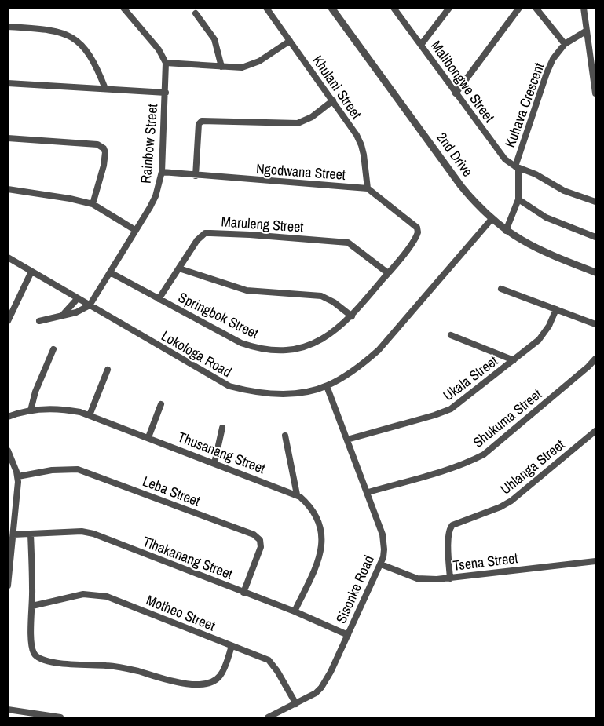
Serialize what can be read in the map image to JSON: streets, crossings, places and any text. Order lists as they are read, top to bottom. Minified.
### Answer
{"streets":{"street":["Malibongwe Street","Khulani Street","Kuhava Crescent","Rainbow Street","2nd Drive","Ngodwana Street","Maruleng Street","Springbok Street","Lokologa Road","Ukala Street","Shukuma Street","Thusanang Street","Uhlanga Street","Leba Street","Tlhakanang Street","Tsena Street","Sisonke Road","Motheo Street"]},"crossings":[["Malibongwe Street","Kuhava Crescent"],["Khulani Street","Ngodwana Street"],["Khulani Street","Springbok Street"],["Rainbow Street","Ngodwana Street"],["Rainbow Street","Springbok Street"],["Rainbow Street","Lokologa Road"],["2nd Drive","Lokologa Road"],["Ngodwana Street","Springbok Street"],["Maruleng Street","Springbok Street"],["Lokologa Road","Sisonke Road"],["Ukala Street","Sisonke Road"],["Shukuma Street","Sisonke Road"],["Thusanang Street","Tlhakanang Street"],["Uhlanga Street","Tsena Street"],["Leba Street","Tlhakanang Street"],["Tlhakanang Street","Sisonke Road"],["Tsena Street","Sisonke Road"],["Sisonke Road","Motheo Street"]]}
